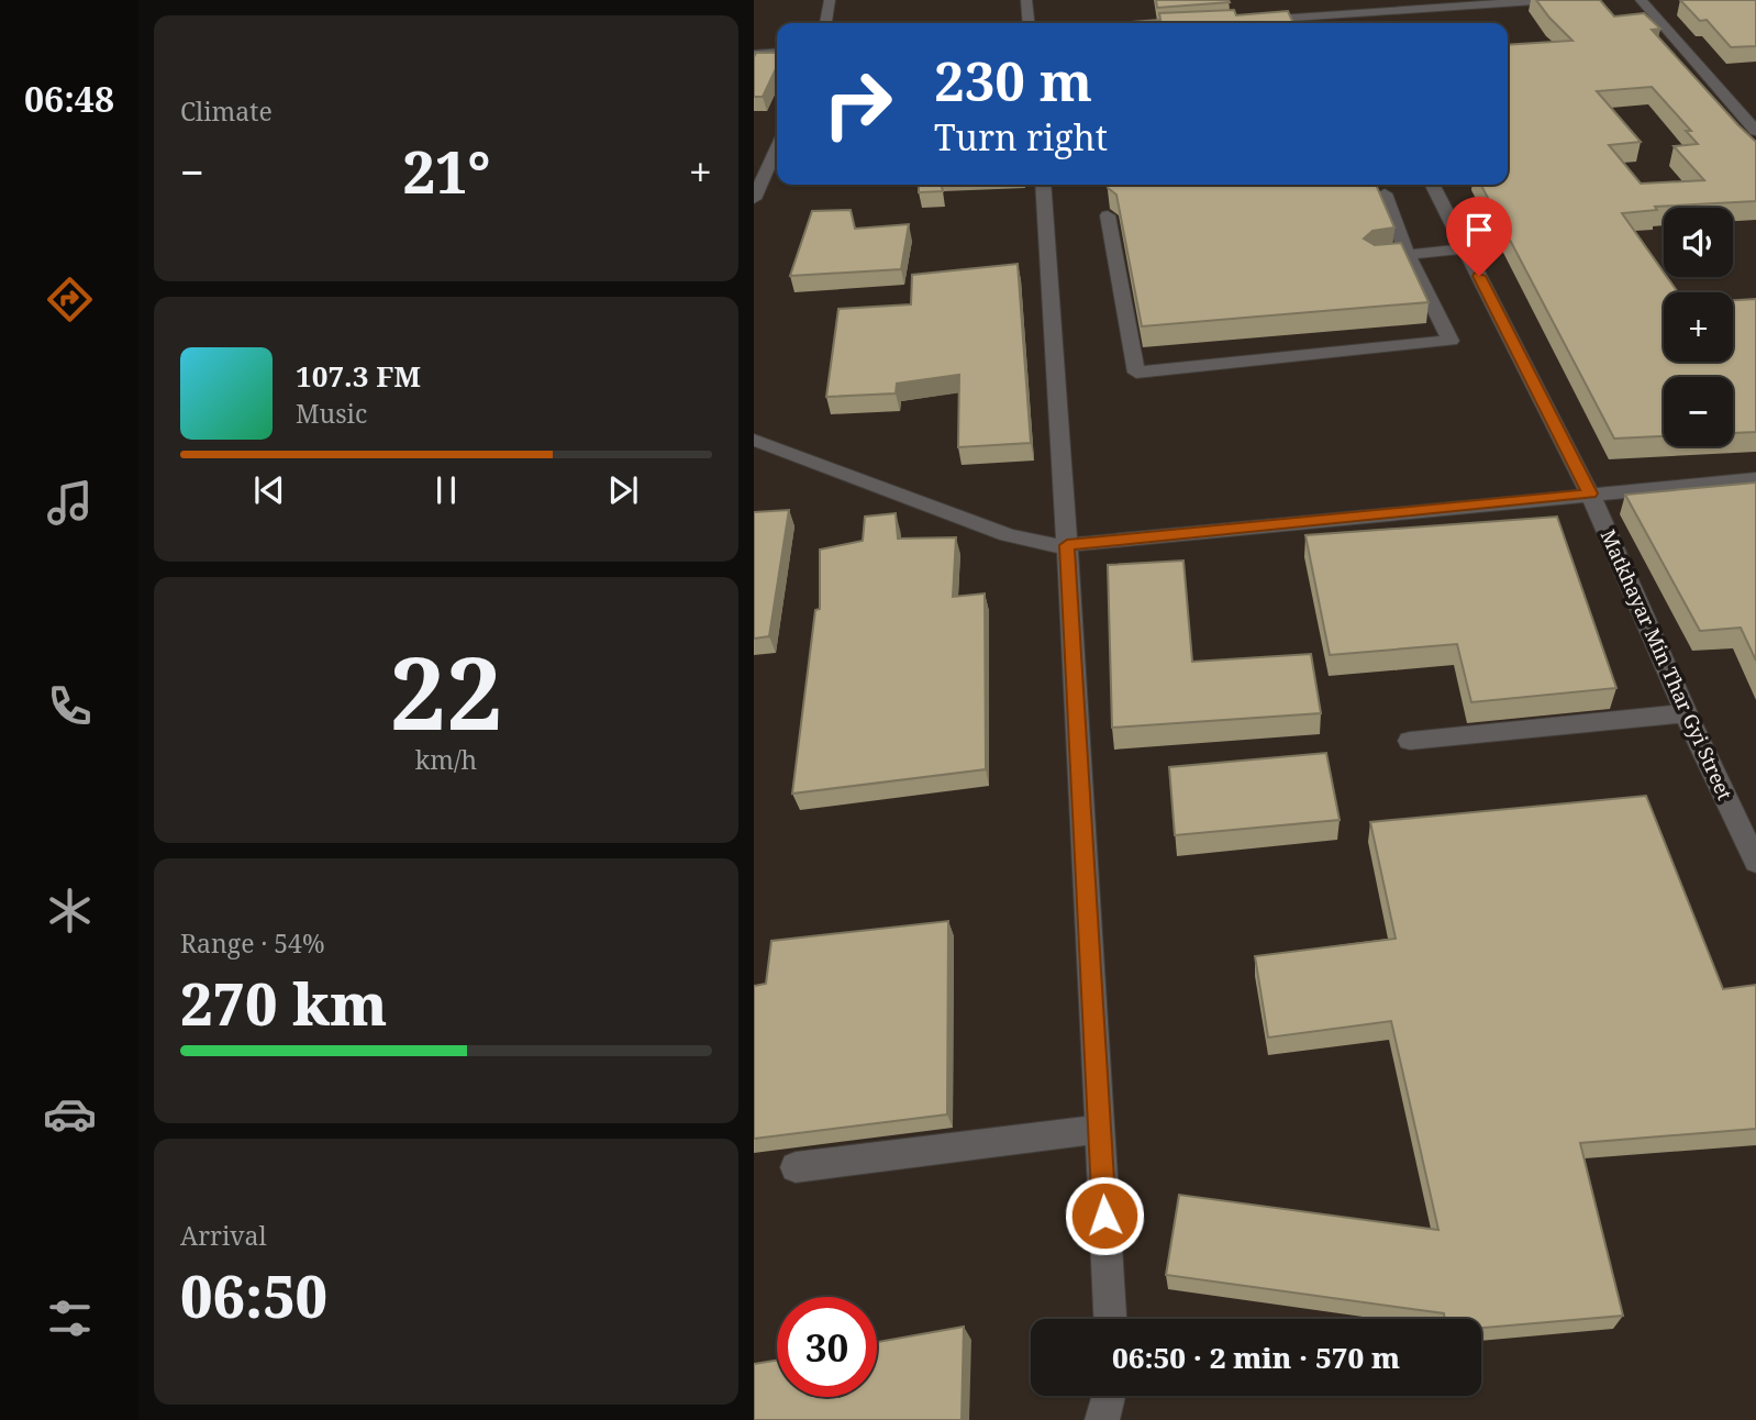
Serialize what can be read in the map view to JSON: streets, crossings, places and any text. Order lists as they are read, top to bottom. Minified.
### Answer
{"streets":{"street":["Matkhayar Min Thar Gyi Street"]},"page":{"tabs":"06:48","tile":["Climate",["22","km/h"],["Range · 54%","270 km"],["Arrival","06:50"]],"turn":["230 m","Turn right"],"heat":["−","21°","+"],"map_buttons":["+","−"],"song":["107.3 FM","Music"],"limit":"30","trip":"06:50 · 2 min · 570 m"}}
